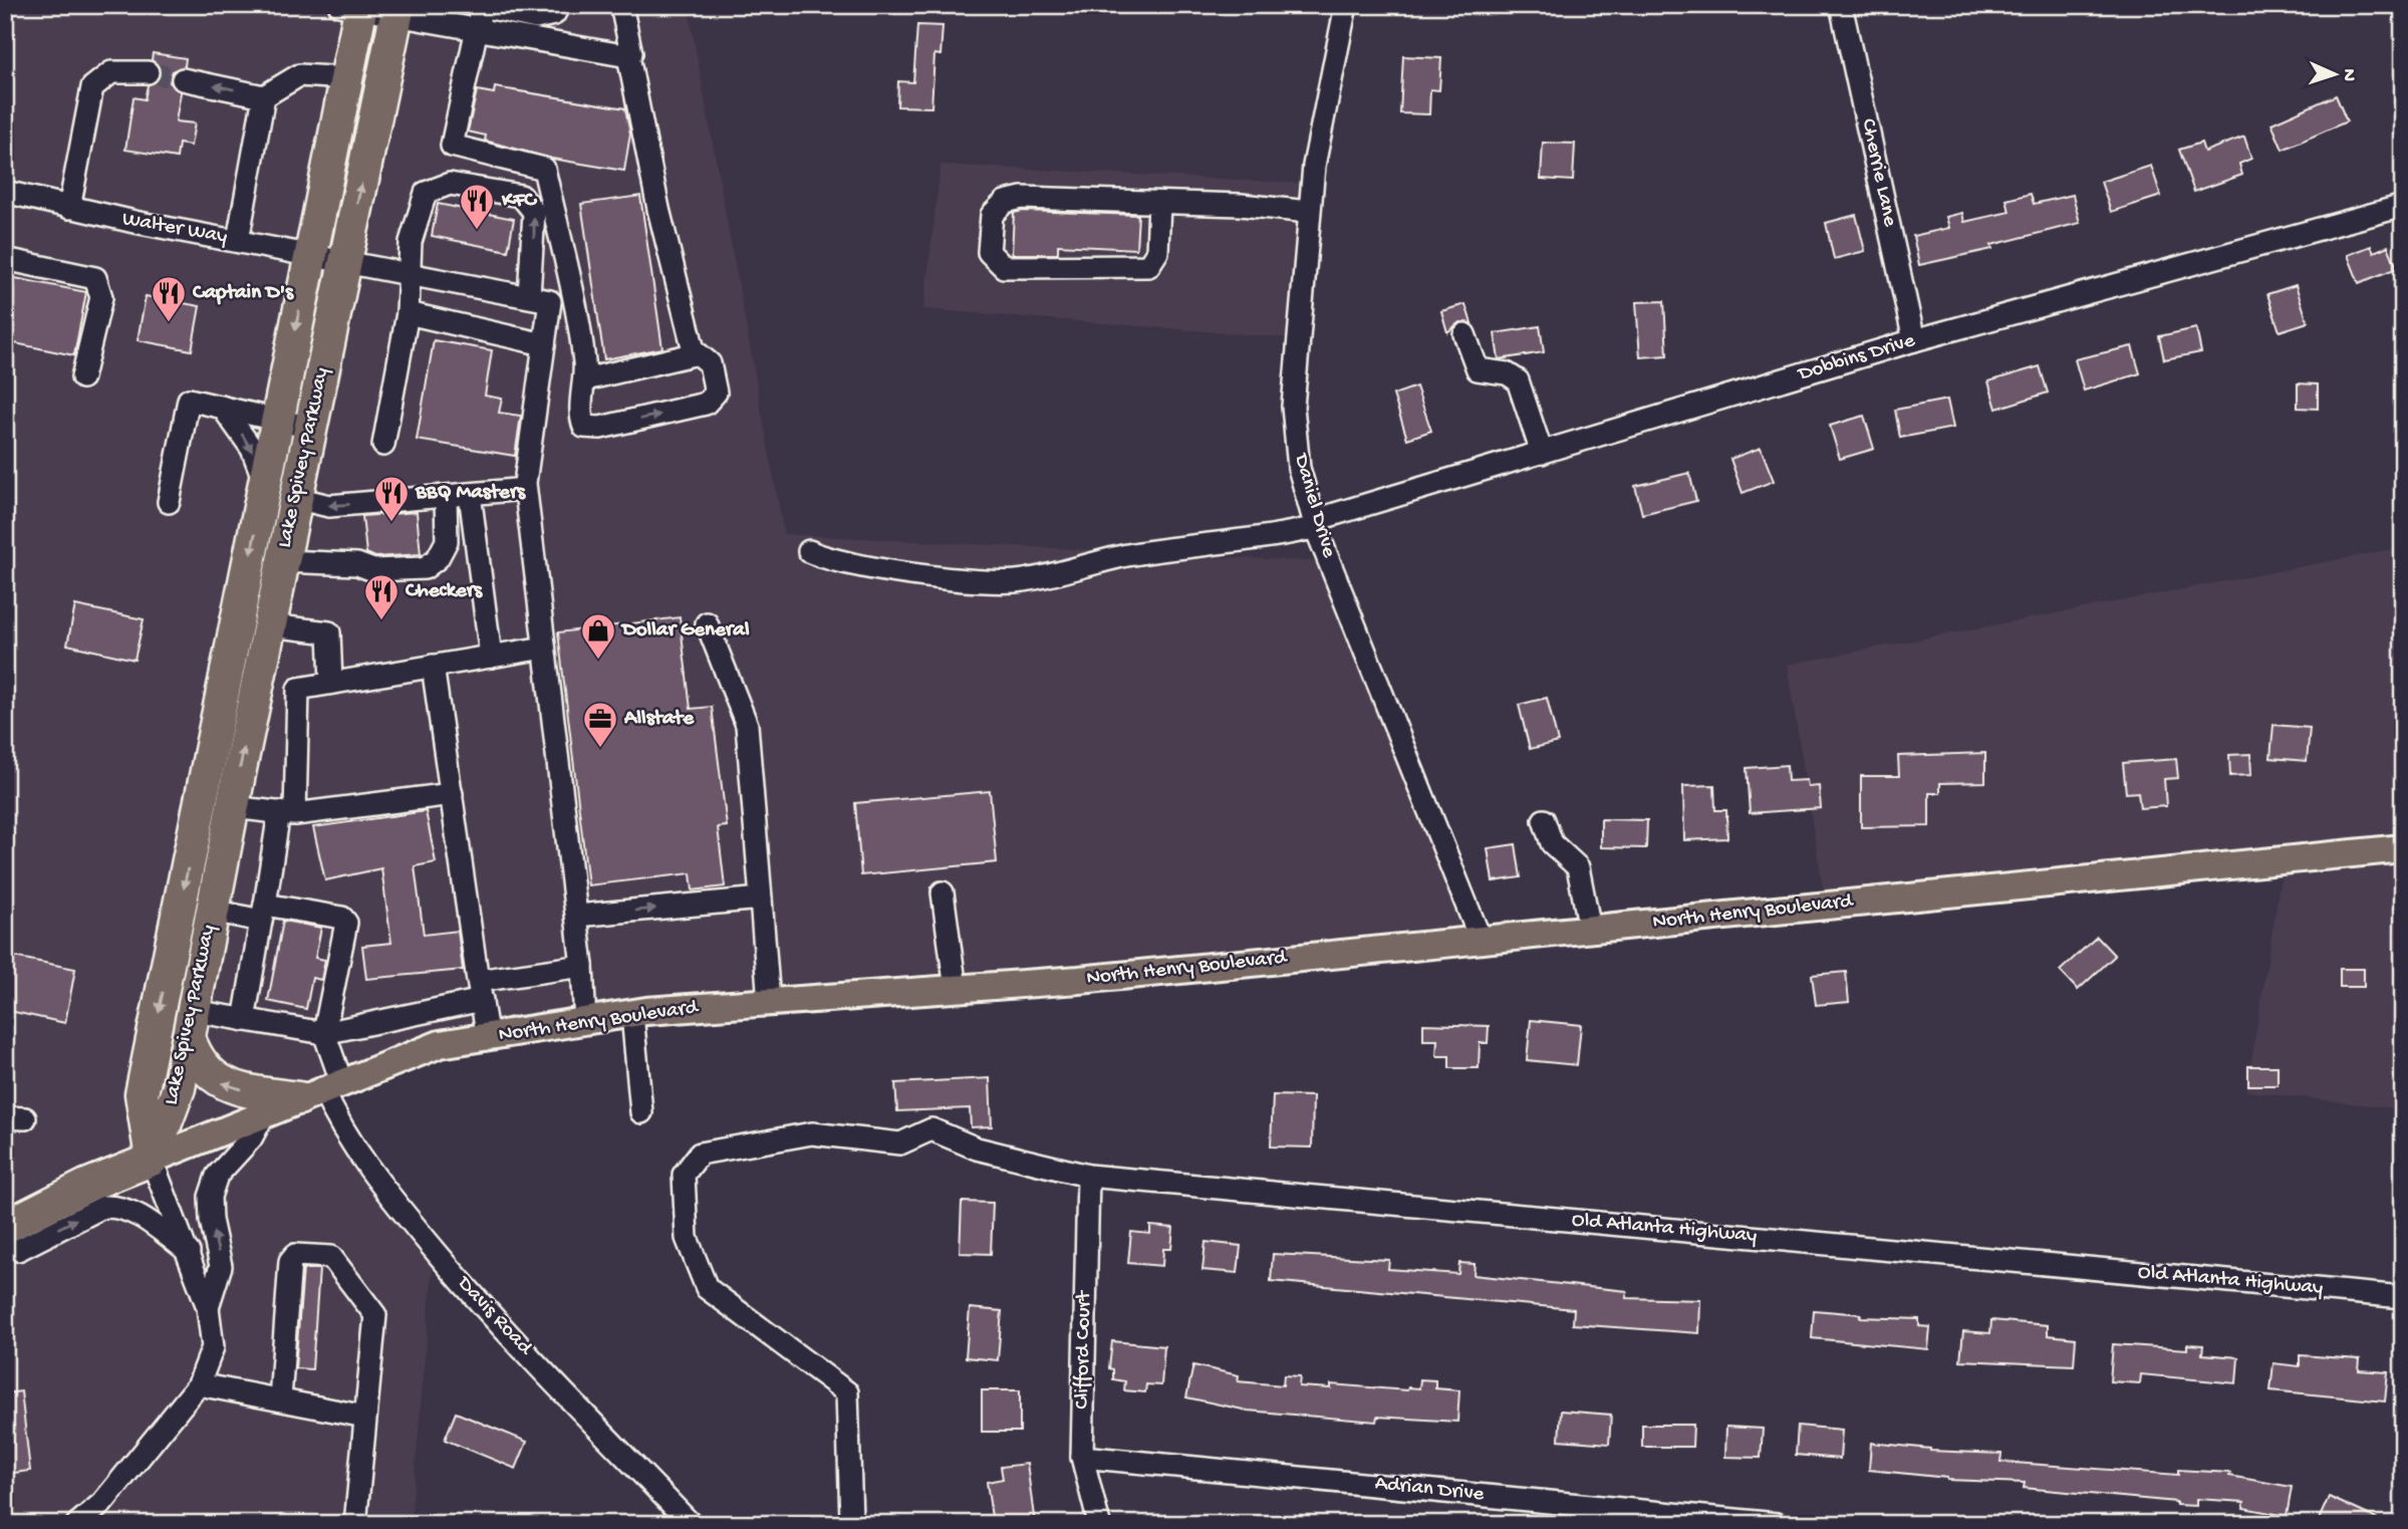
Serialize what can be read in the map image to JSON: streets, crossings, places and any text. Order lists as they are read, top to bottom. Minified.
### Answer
{"streets":{"highway":["Lake Spivey Parkway","North Henry Boulevard"],"street":["Cherrie Lane","Walter Way","Dobbins Drive","Daniel Drive","Old Atlanta Highway","Davis Road","Clifford Court","Adrian Drive"]},"crossings":[["Cherrie Lane","Dobbins Drive"],["Walter Way","Lake Spivey Parkway"],["Dobbins Drive","Daniel Drive"],["Lake Spivey Parkway","North Henry Boulevard"],["Daniel Drive","North Henry Boulevard"],["North Henry Boulevard","Davis Road"],["Old Atlanta Highway","Clifford Court"],["Clifford Court","Adrian Drive"]],"places":{"restaurant":["KFC","Captain D's","BBQ Masters","Checkers"],"shop":["Dollar General"],"office":["Allstate"]},"north":"right"}
